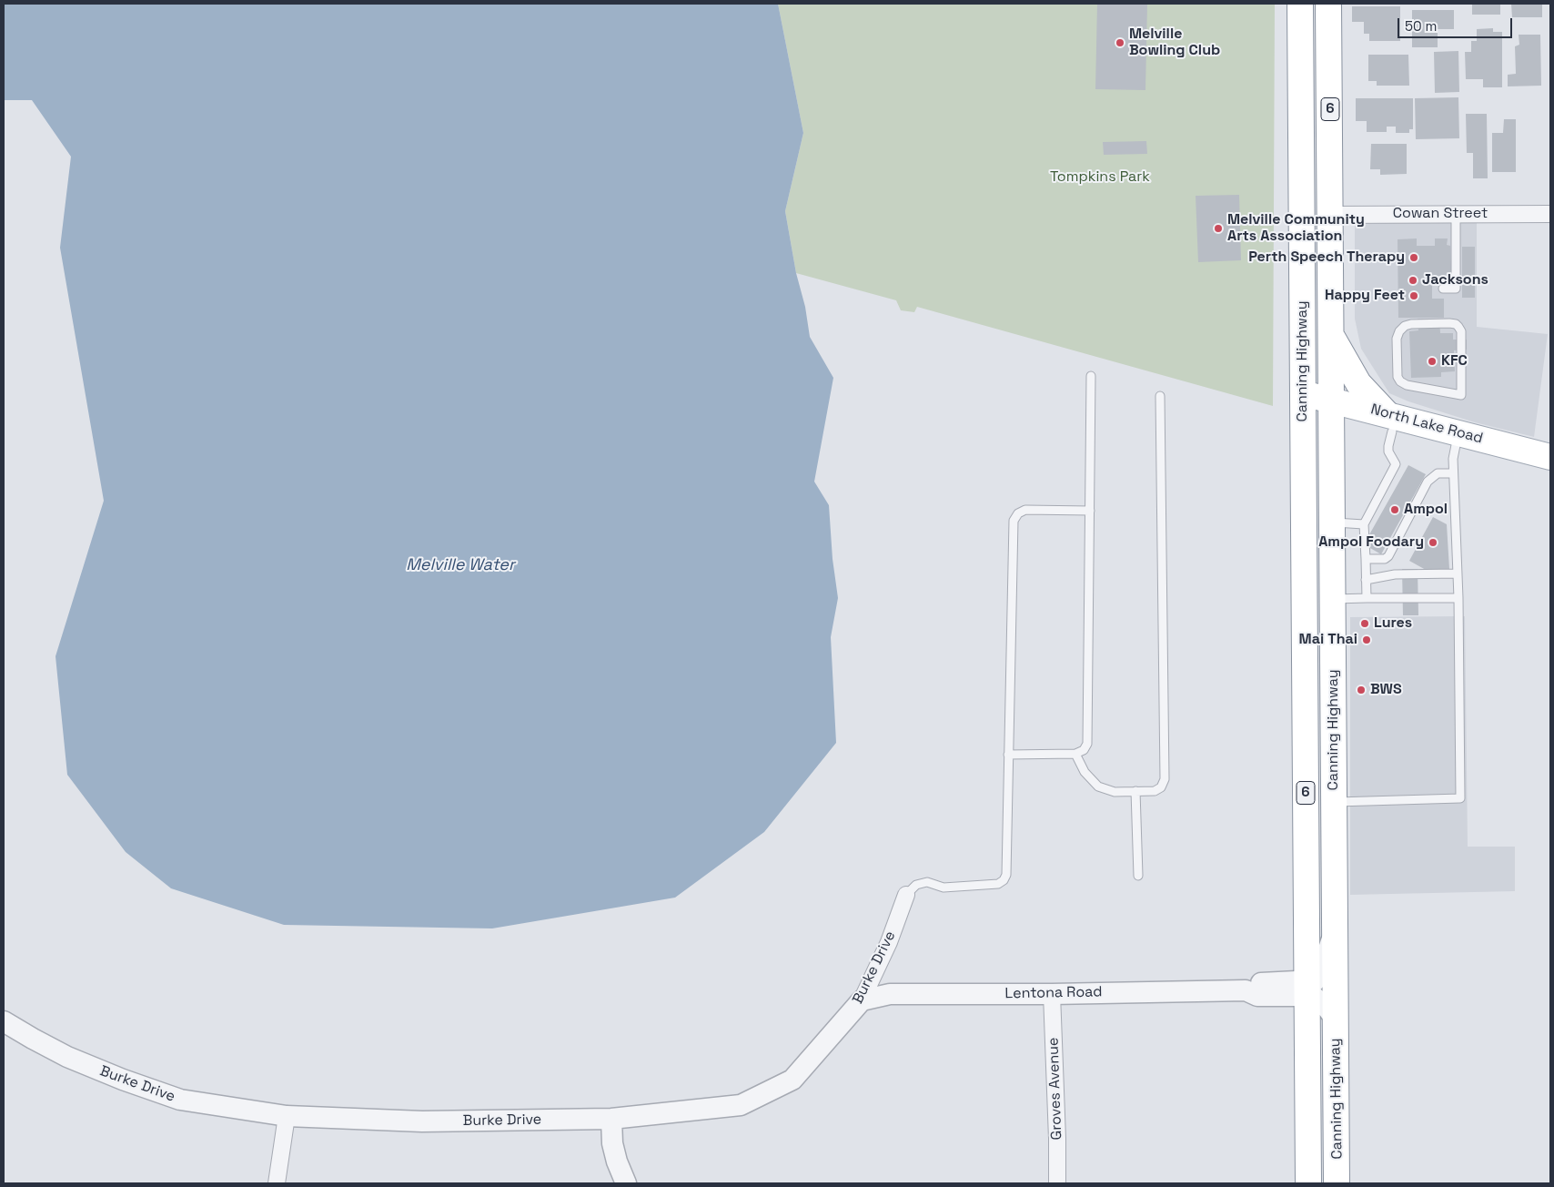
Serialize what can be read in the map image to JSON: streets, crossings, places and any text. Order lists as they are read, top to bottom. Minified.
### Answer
{"streets":{"main road":["6","Canning Highway","North Lake Road"],"street":["Cowan Street","Burke Drive","Lentona Road","Groves Avenue"]},"crossings":[["Cowan Street","Canning Highway"],["Canning Highway","North Lake Road"],["Canning Highway","Lentona Road"],["Burke Drive","Lentona Road"],["Lentona Road","Groves Avenue"]],"water":["Melville Water"],"parks":["Tompkins Park"],"places":["Melville Bowling Club","Melville Community Arts Association","Perth Speech Therapy","Jacksons","Happy Feet","KFC","Ampol","Ampol Foodary","Lures","Mai Thai","BWS"],"scale_bar":"50 m"}
